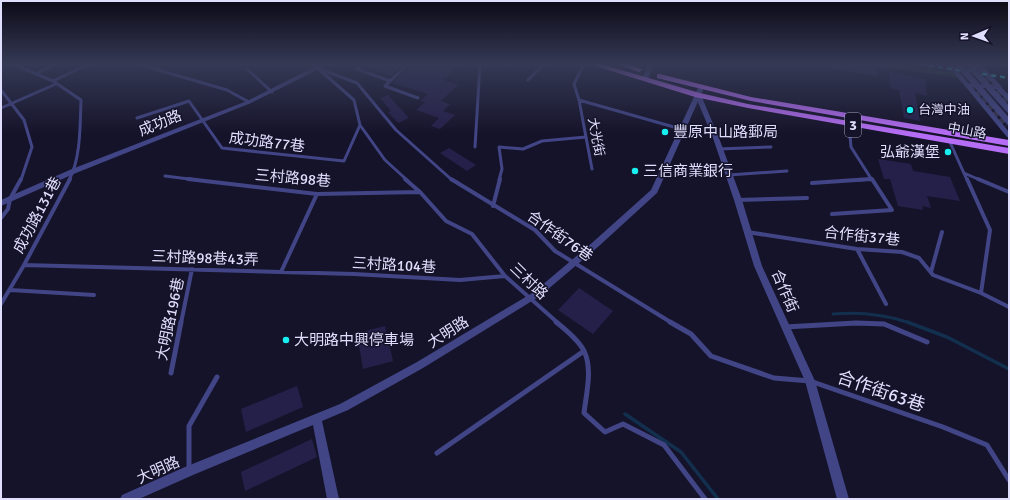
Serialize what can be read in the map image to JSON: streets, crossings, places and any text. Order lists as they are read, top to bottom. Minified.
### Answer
{"streets":{"main road":["3","中山路"],"street":["成功路","合作街","大明路"],"lane":["大光街","成功路77巷","三村路98巷","成功路131巷","合作街76巷","合作街37巷","三村路98巷43弄","三村路104巷","三村路","大明路196巷","合作街63巷"]},"crossings":[["成功路","成功路77巷"],["成功路","成功路131巷"],["中山路","合作街"],["中山路","大明路"],["成功路77巷","三村路"],["三村路98巷","三村路"],["成功路131巷","三村路98巷43弄"],["合作街76巷","合作街"],["合作街76巷","大明路"],["合作街76巷","合作街63巷"],["合作街37巷","合作街"],["三村路98巷43弄","三村路104巷"],["三村路98巷43弄","大明路196巷"],["三村路104巷","三村路"],["三村路","大明路"],["合作街","大明路"],["合作街","合作街63巷"]],"places":["台灣中油","豐原中山路郵局","弘爺漢堡","三信商業銀行","大明路中興停車場"],"north":"left"}
